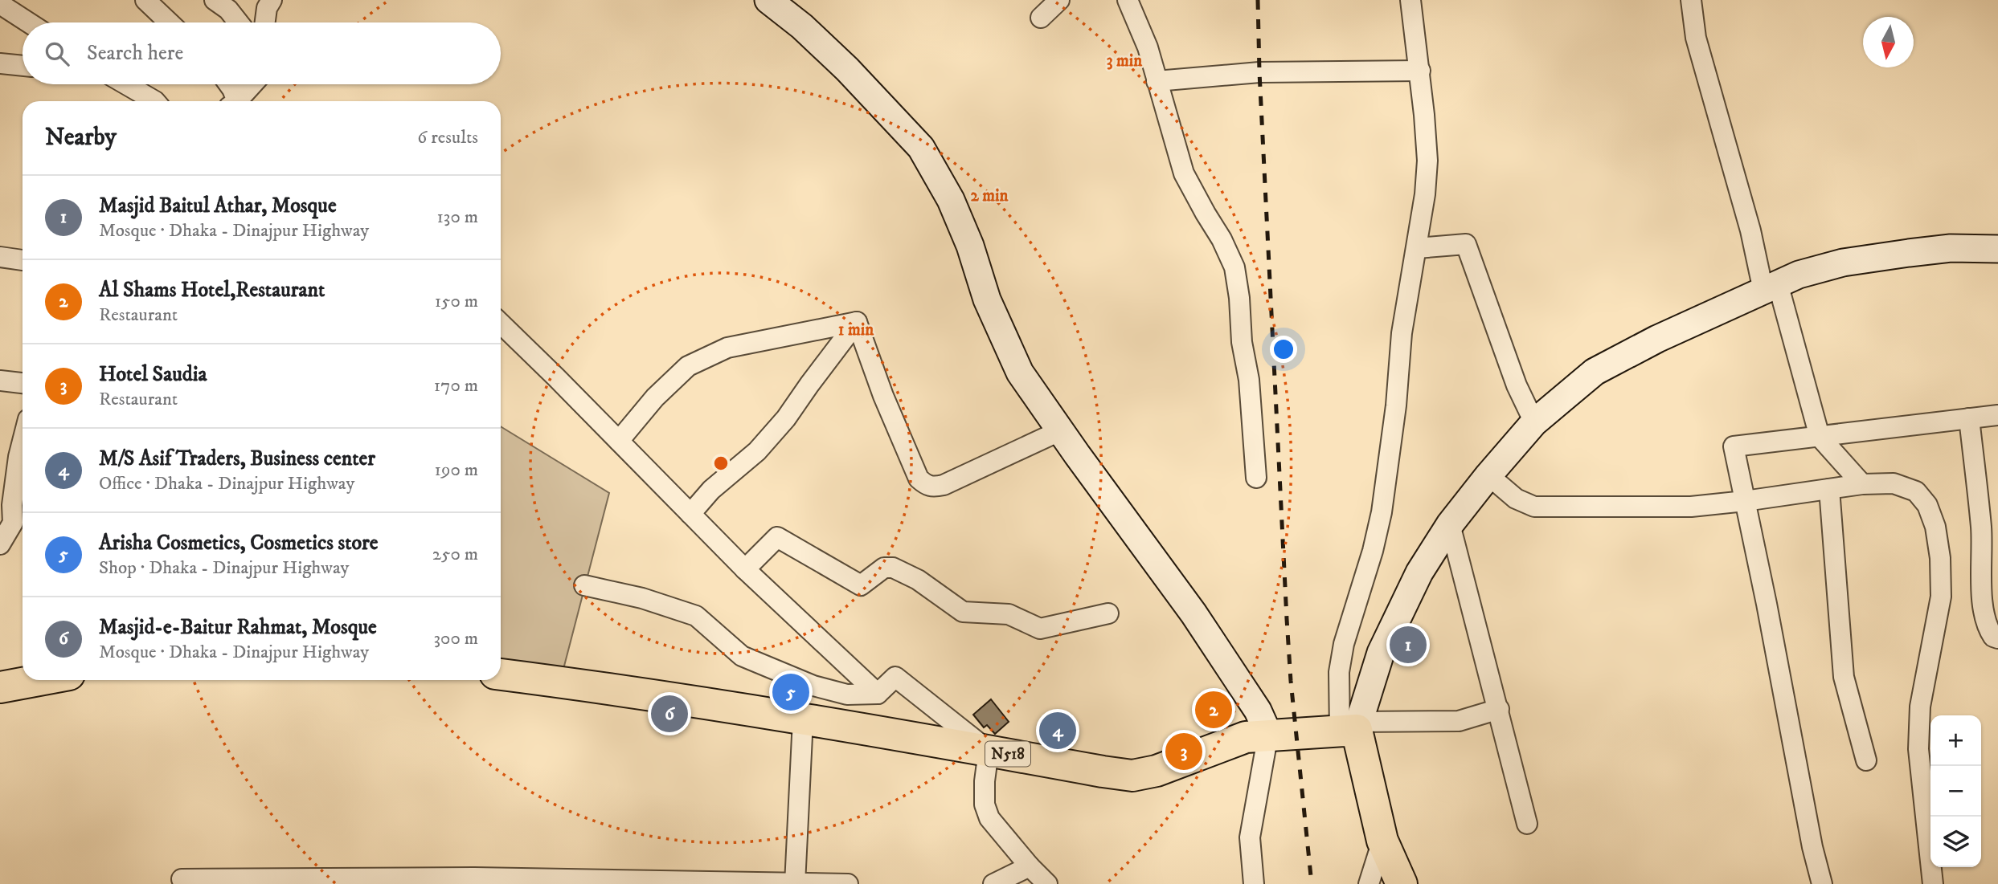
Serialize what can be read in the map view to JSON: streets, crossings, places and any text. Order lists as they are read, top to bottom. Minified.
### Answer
{"streets":{"highway":["N518"]},"north":"bottom","page":{"search":"Search here","heading":["Nearby","6 results"],"list":[{"mark":"1","name":"Masjid Baitul Athar, Mosque","note":"Mosque · Dhaka - Dinajpur Highway","value":"130 m"},{"mark":"2","name":"Al Shams Hotel,Restaurant","note":"Restaurant","value":"150 m"},{"mark":"3","name":"Hotel Saudia","note":"Restaurant","value":"170 m"},{"mark":"4","name":"M/S Asif Traders, Business center","note":"Office · Dhaka - Dinajpur Highway","value":"190 m"},{"mark":"5","name":"Arisha Cosmetics, Cosmetics store","note":"Shop · Dhaka - Dinajpur Highway","value":"250 m"},{"mark":"6","name":"Masjid-e-Baitur Rahmat, Mosque","note":"Mosque · Dhaka - Dinajpur Highway","value":"300 m"}],"pins":["1","5","2","6","4","3"],"map_buttons":["+","−"]},"rings":["3 min","2 min","1 min"]}
